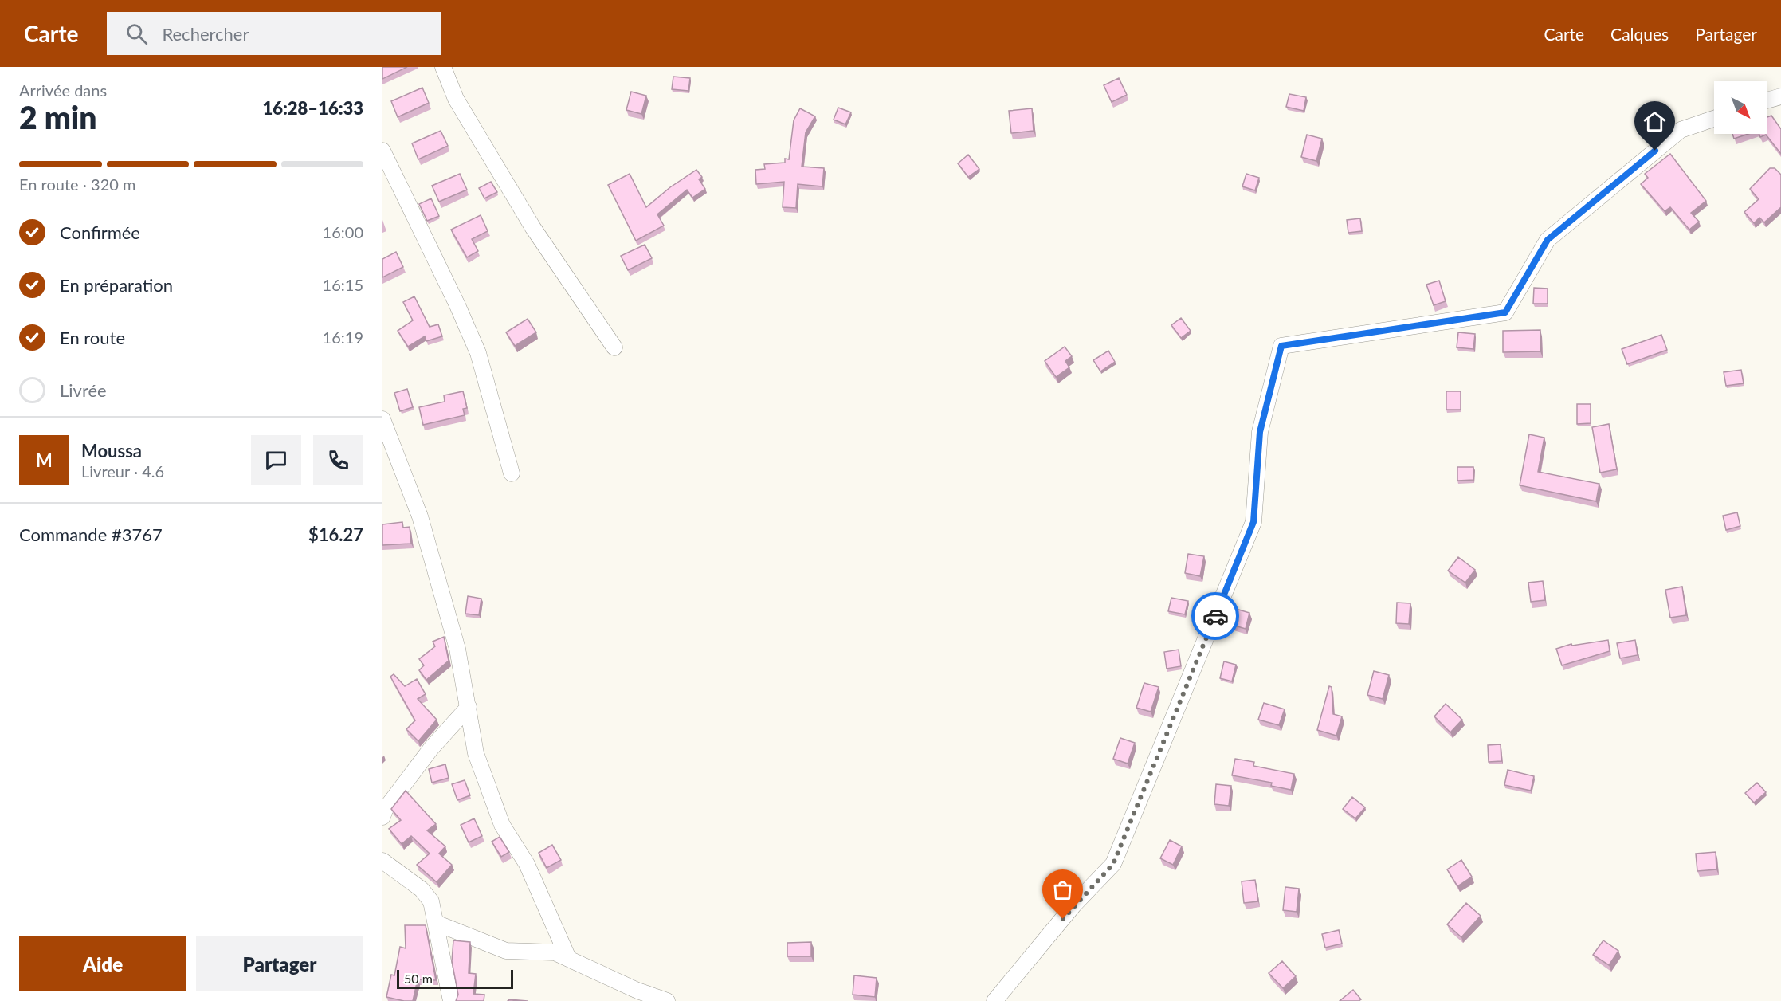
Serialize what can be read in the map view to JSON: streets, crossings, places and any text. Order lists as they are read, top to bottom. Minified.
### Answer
{"scale_bar":"50 m","north":"bottom right","page":{"header":"Carte","search":"Rechercher","nav":["Carte","Calques","Partager"],"heading":["2 min","Arrivée dans","16:28–16:33"],"panel":["Moussa","Livreur · 4.6","Commande #3767","$16.27"],"bar":"En route · 320 m","list":[["Confirmée","16:00"],["En préparation","16:15"],["En route","16:19"],"Livrée"],"round":"M","buttons":["Aide","Partager"],"scale":"50 m"}}
